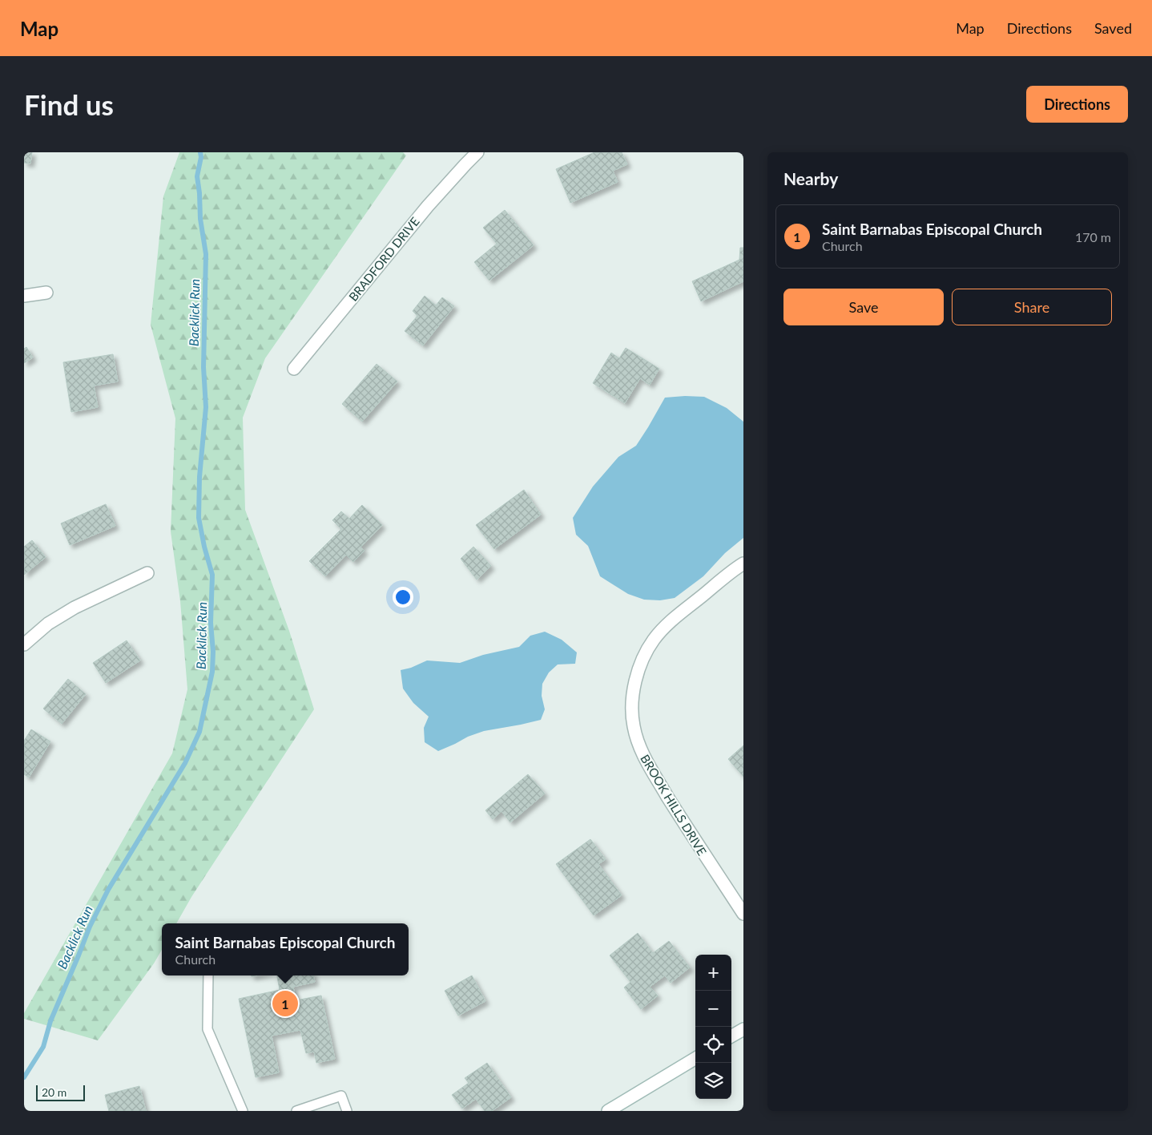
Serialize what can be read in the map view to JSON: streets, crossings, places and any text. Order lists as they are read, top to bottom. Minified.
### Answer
{"streets":{"street":["BRADFORD DRIVE","BROOK HILLS DRIVE"]},"water":["Backlick Run"],"scale_bar":"20 m","page":{"header":"Map","nav":["Map","Directions","Saved"],"buttons":["Directions",["Save","Share"]],"title":"Find us","heading":"Nearby","list":[{"mark":"1","name":"Saint Barnabas Episcopal Church","note":"Church","value":"170 m"}],"popup":["Saint Barnabas Episcopal Church","Church"],"map_buttons":["+","−"],"pins":"1","scale":"20 m"}}
